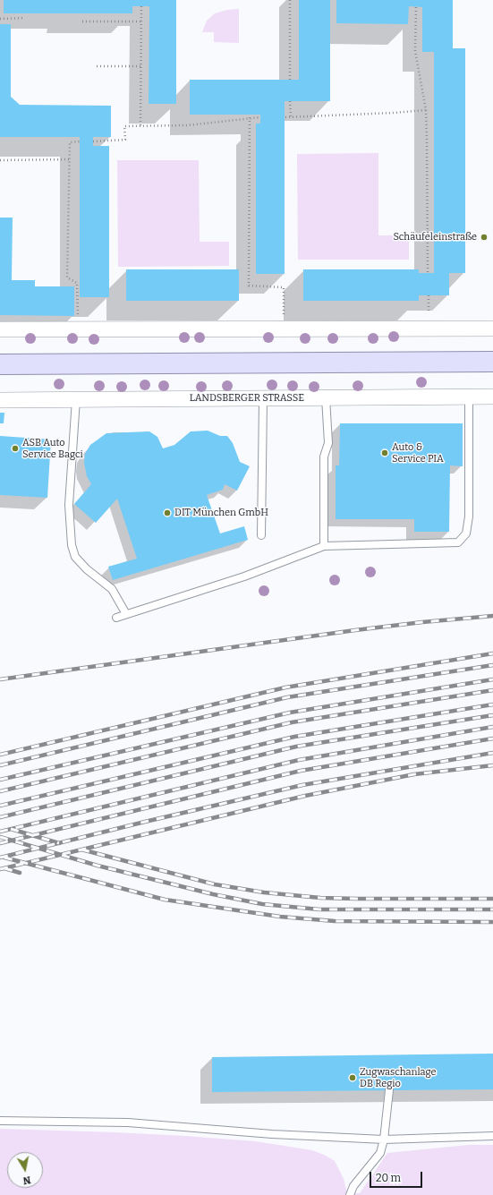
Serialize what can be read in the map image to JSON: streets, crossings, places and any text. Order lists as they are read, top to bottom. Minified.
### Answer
{"streets":{"street":["LANDSBERGER STRASSE"]},"places":["Schäufeleinstraße","ASB Auto Service Bagci","Auto & Service PIA","DIT München GmbH","Zugwaschanlage DB Regio"],"scale_bar":"20 m","north":"bottom"}
